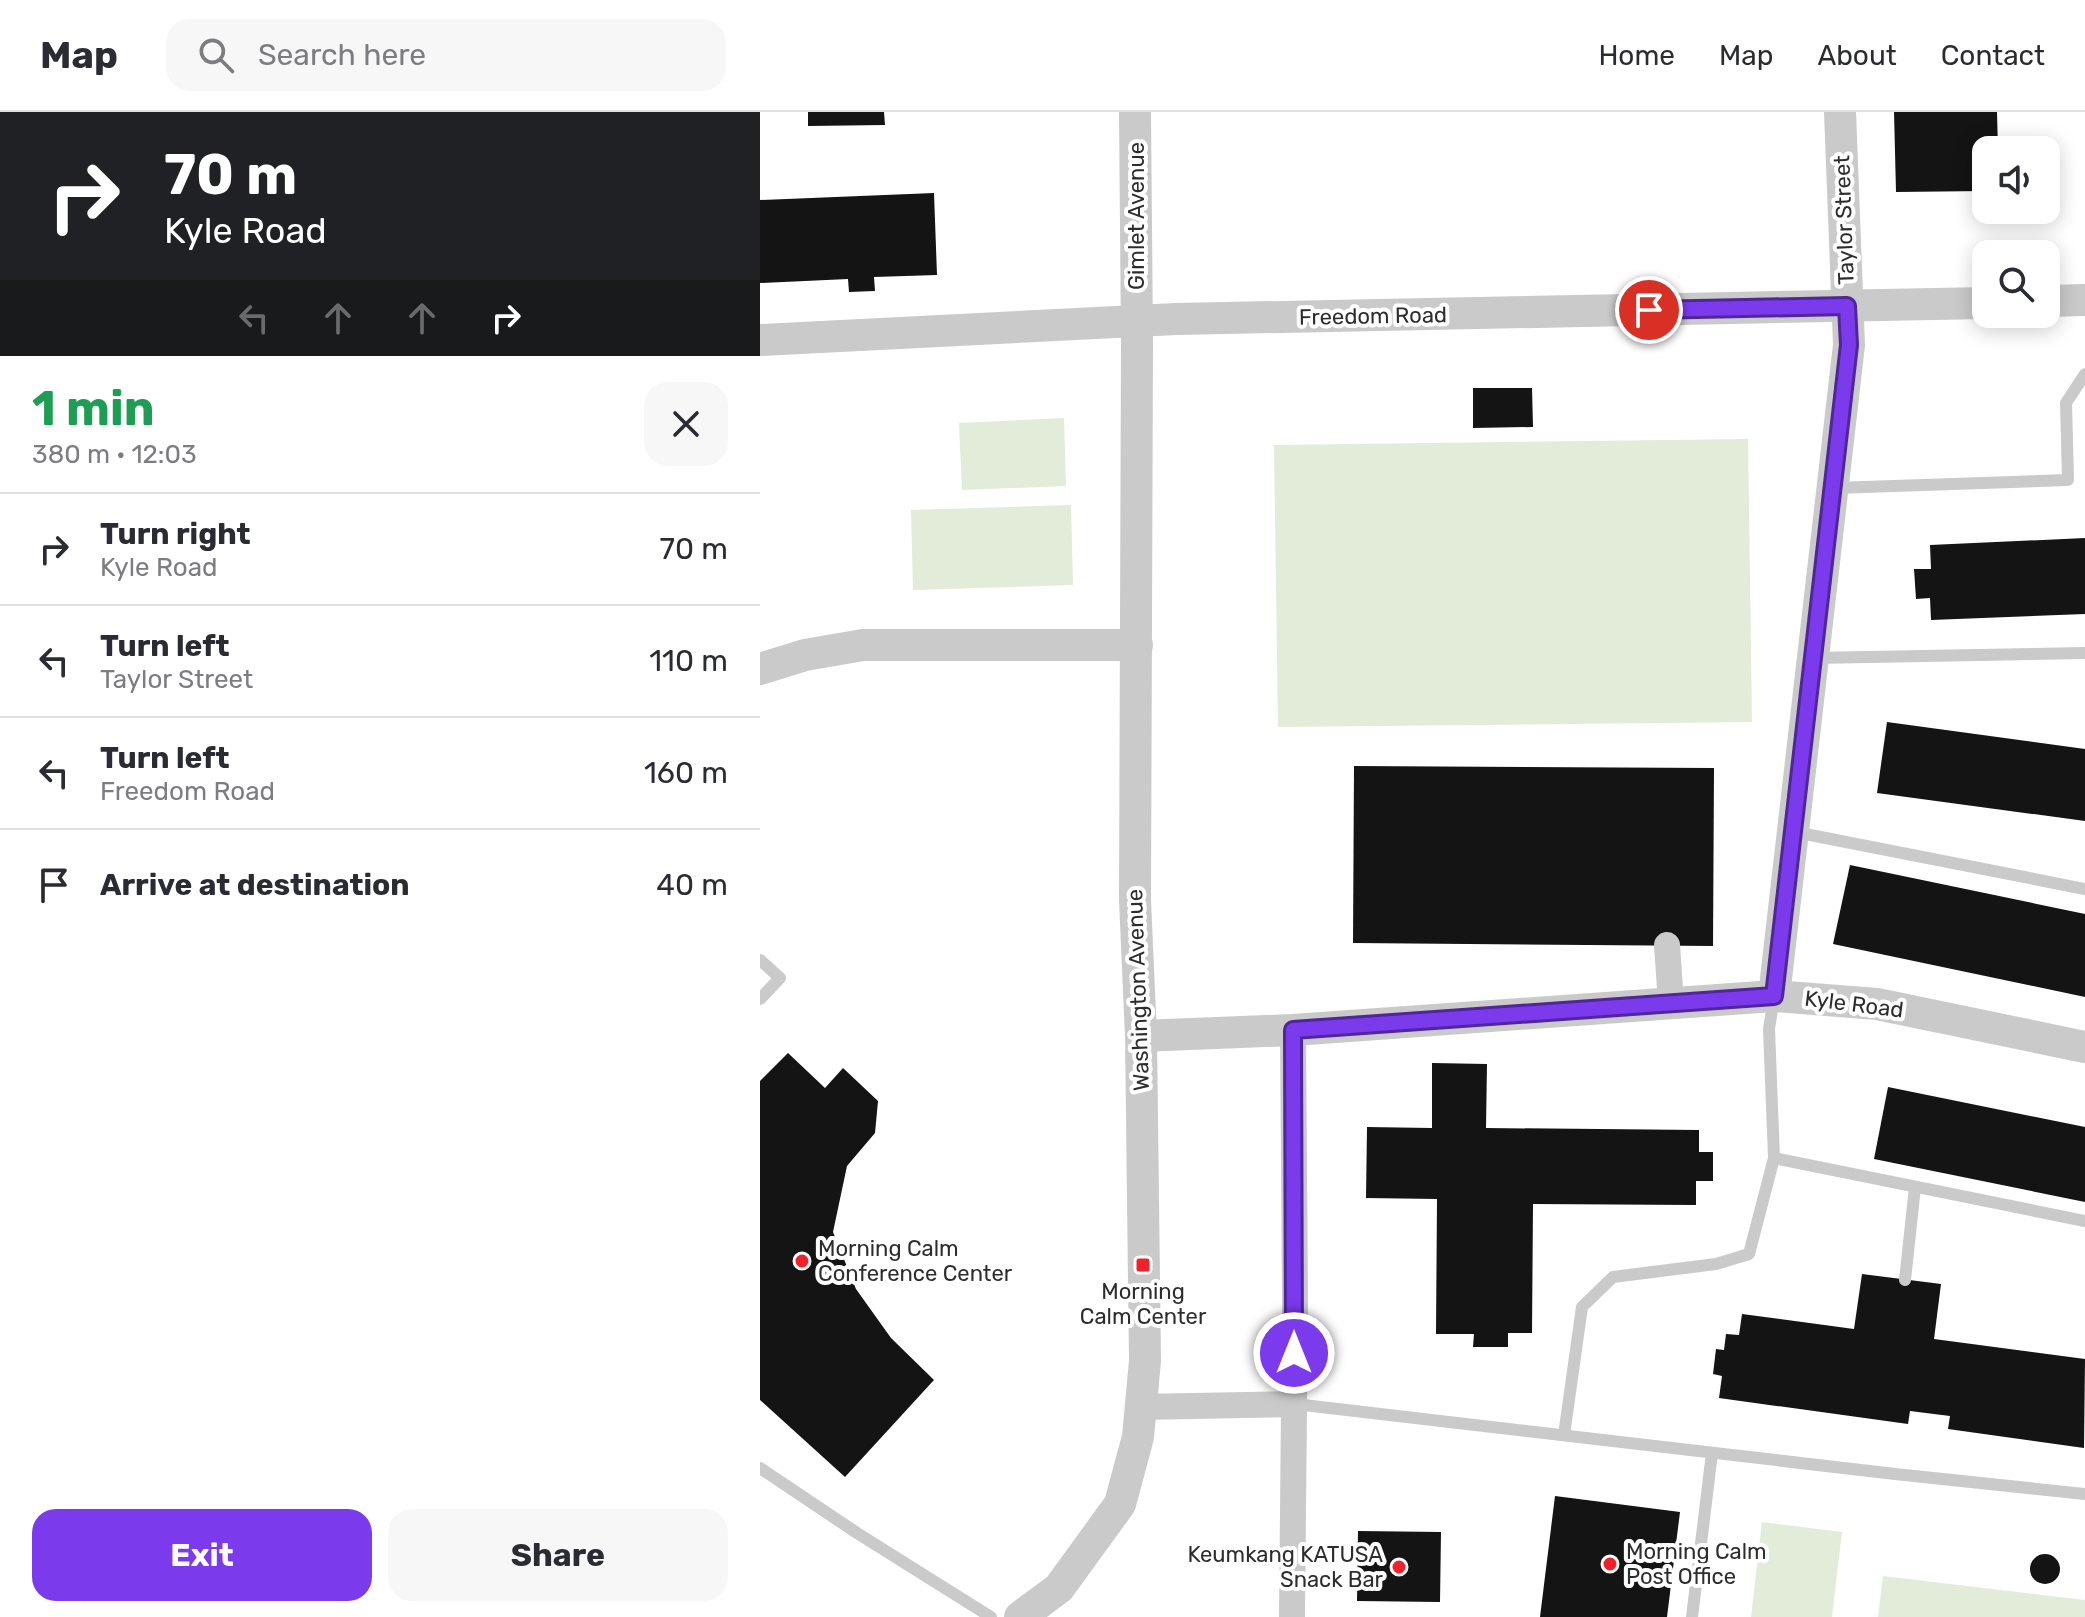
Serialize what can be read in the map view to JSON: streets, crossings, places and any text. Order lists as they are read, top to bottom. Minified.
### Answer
{"streets":{"street":["Gimlet Avenue","Taylor Street","Freedom Road","Washington Avenue","Kyle Road"]},"crossings":[["Gimlet Avenue","Freedom Road"],["Gimlet Avenue","Washington Avenue"],["Taylor Street","Freedom Road"],["Taylor Street","Kyle Road"],["Freedom Road","Washington Avenue"],["Washington Avenue","Kyle Road"]],"places":{"other":["Morning Calm Conference Center","Morning Calm Post Office","Keumkang KATUSA Snack Bar"],"transit":["Morning Calm Center"]},"page":{"header":"Map","search":"Search here","nav":["Home","Map","About","Contact"],"turn":["70 m","Kyle Road"],"heading":["1 min","380 m · 12:03"],"list":[{"name":"Turn right","note":"Kyle Road","value":"70 m"},{"name":"Turn left","note":"Taylor Street","value":"110 m"},{"name":"Turn left","note":"Freedom Road","value":"160 m"},{"name":"Arrive at destination","value":"40 m"}],"buttons":["Exit","Share"]}}
